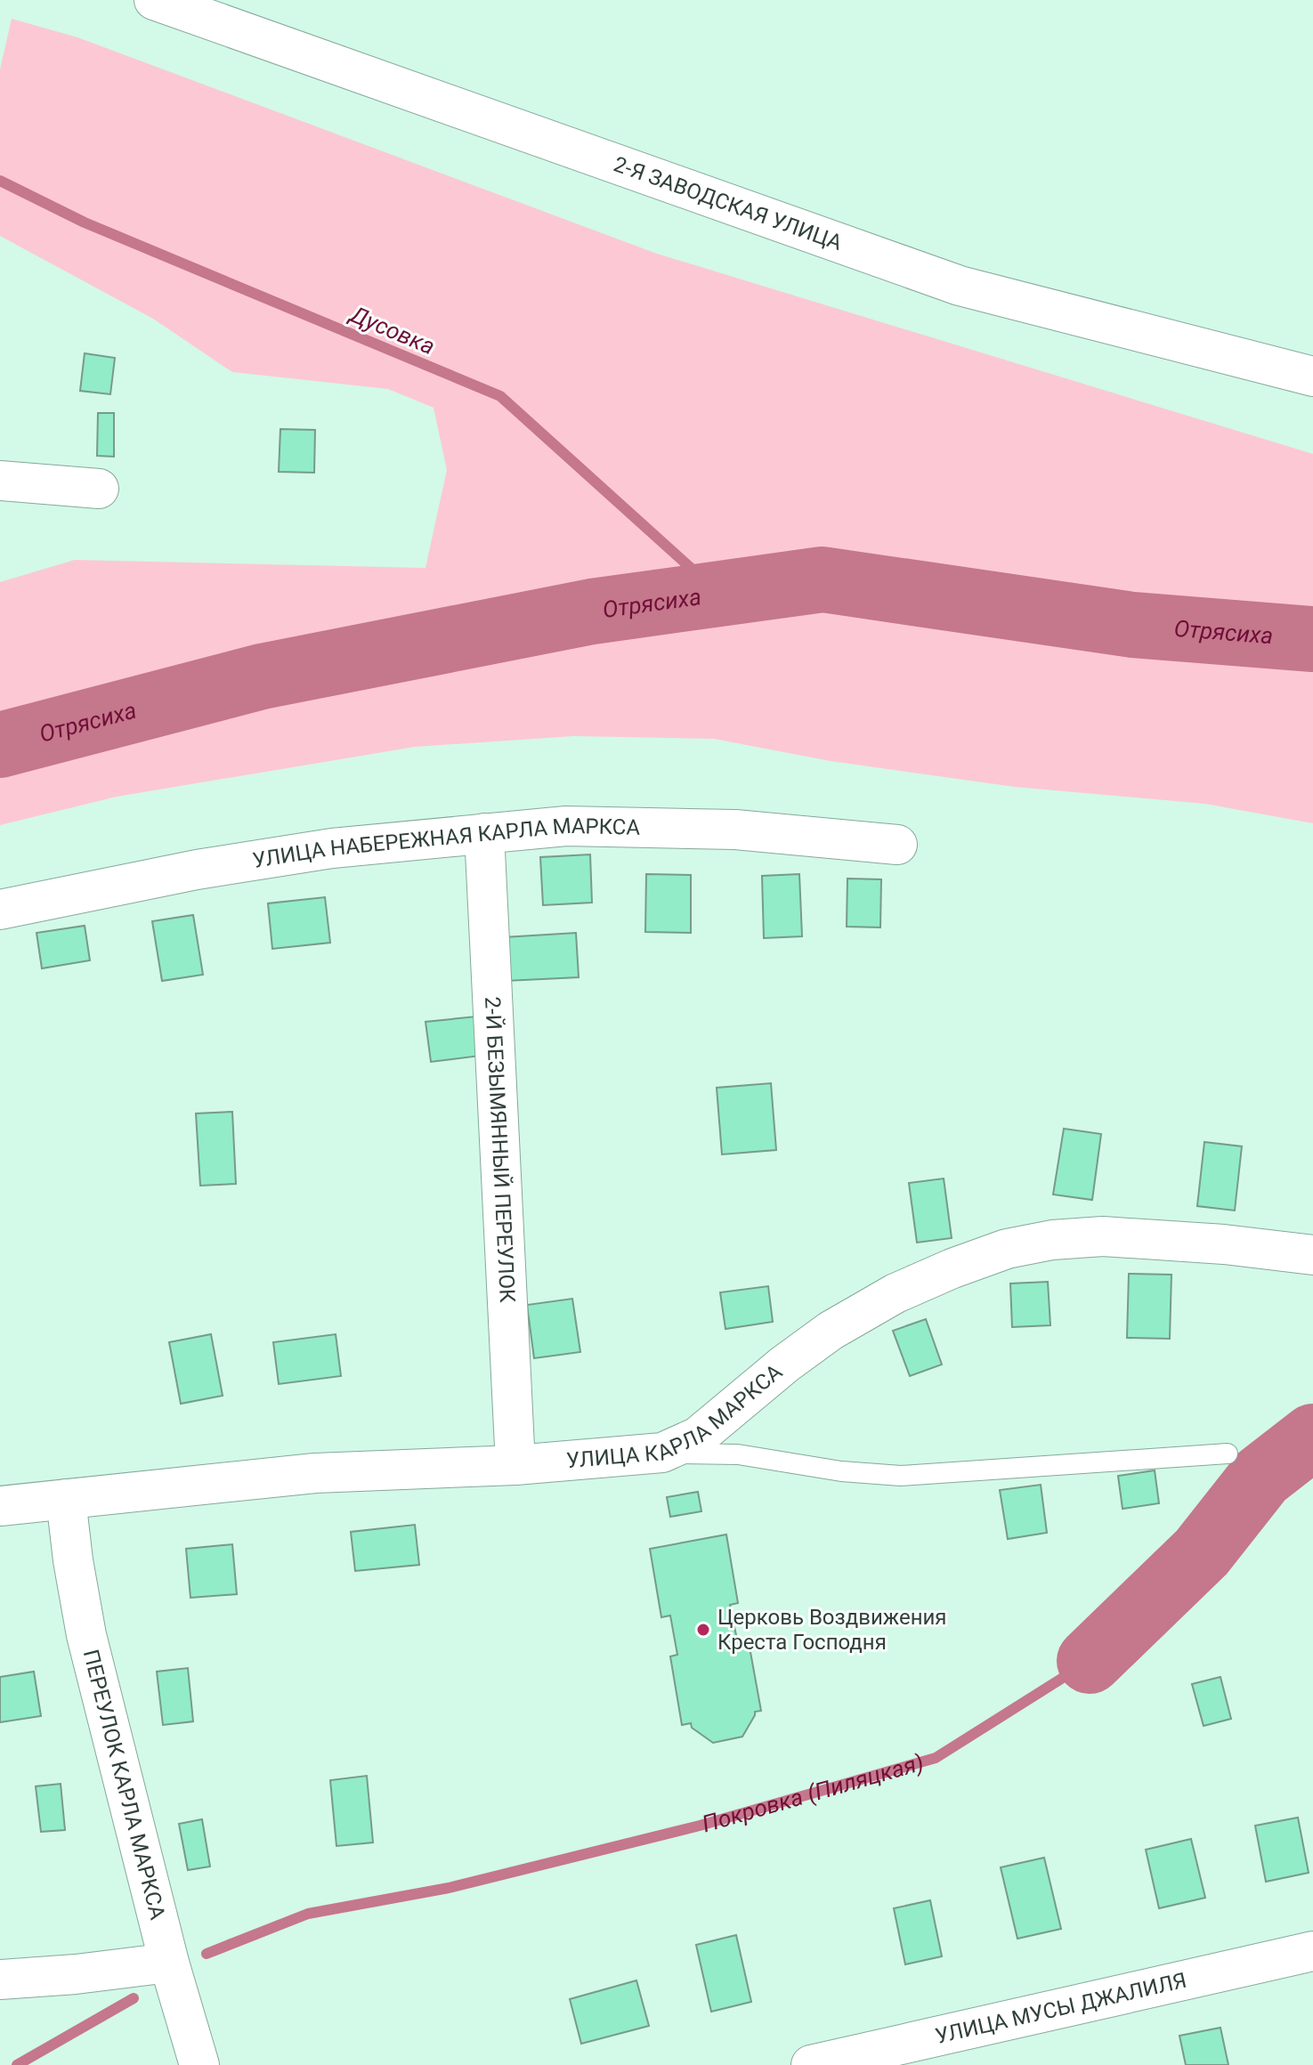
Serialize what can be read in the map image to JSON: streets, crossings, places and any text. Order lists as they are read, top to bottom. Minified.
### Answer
{"streets":{"street":["2-Я ЗАВОДСКАЯ УЛИЦА","УЛИЦА НАБЕРЕЖНАЯ КАРЛА МАРКСА","2-Й БЕЗЫМЯННЫЙ ПЕРЕУЛОК","УЛИЦА КАРЛА МАРКСА","ПЕРЕУЛОК КАРЛА МАРКСА","УЛИЦА МУСЫ ДЖАЛИЛЯ"]},"crossings":[["УЛИЦА НАБЕРЕЖНАЯ КАРЛА МАРКСА","2-Й БЕЗЫМЯННЫЙ ПЕРЕУЛОК"],["2-Й БЕЗЫМЯННЫЙ ПЕРЕУЛОК","УЛИЦА КАРЛА МАРКСА"],["УЛИЦА КАРЛА МАРКСА","ПЕРЕУЛОК КАРЛА МАРКСА"]],"water":["Дусовка","Отрясиха","Покровка (Пиляцкая)"],"places":["Церковь Воздвижения Креста Господня"]}
